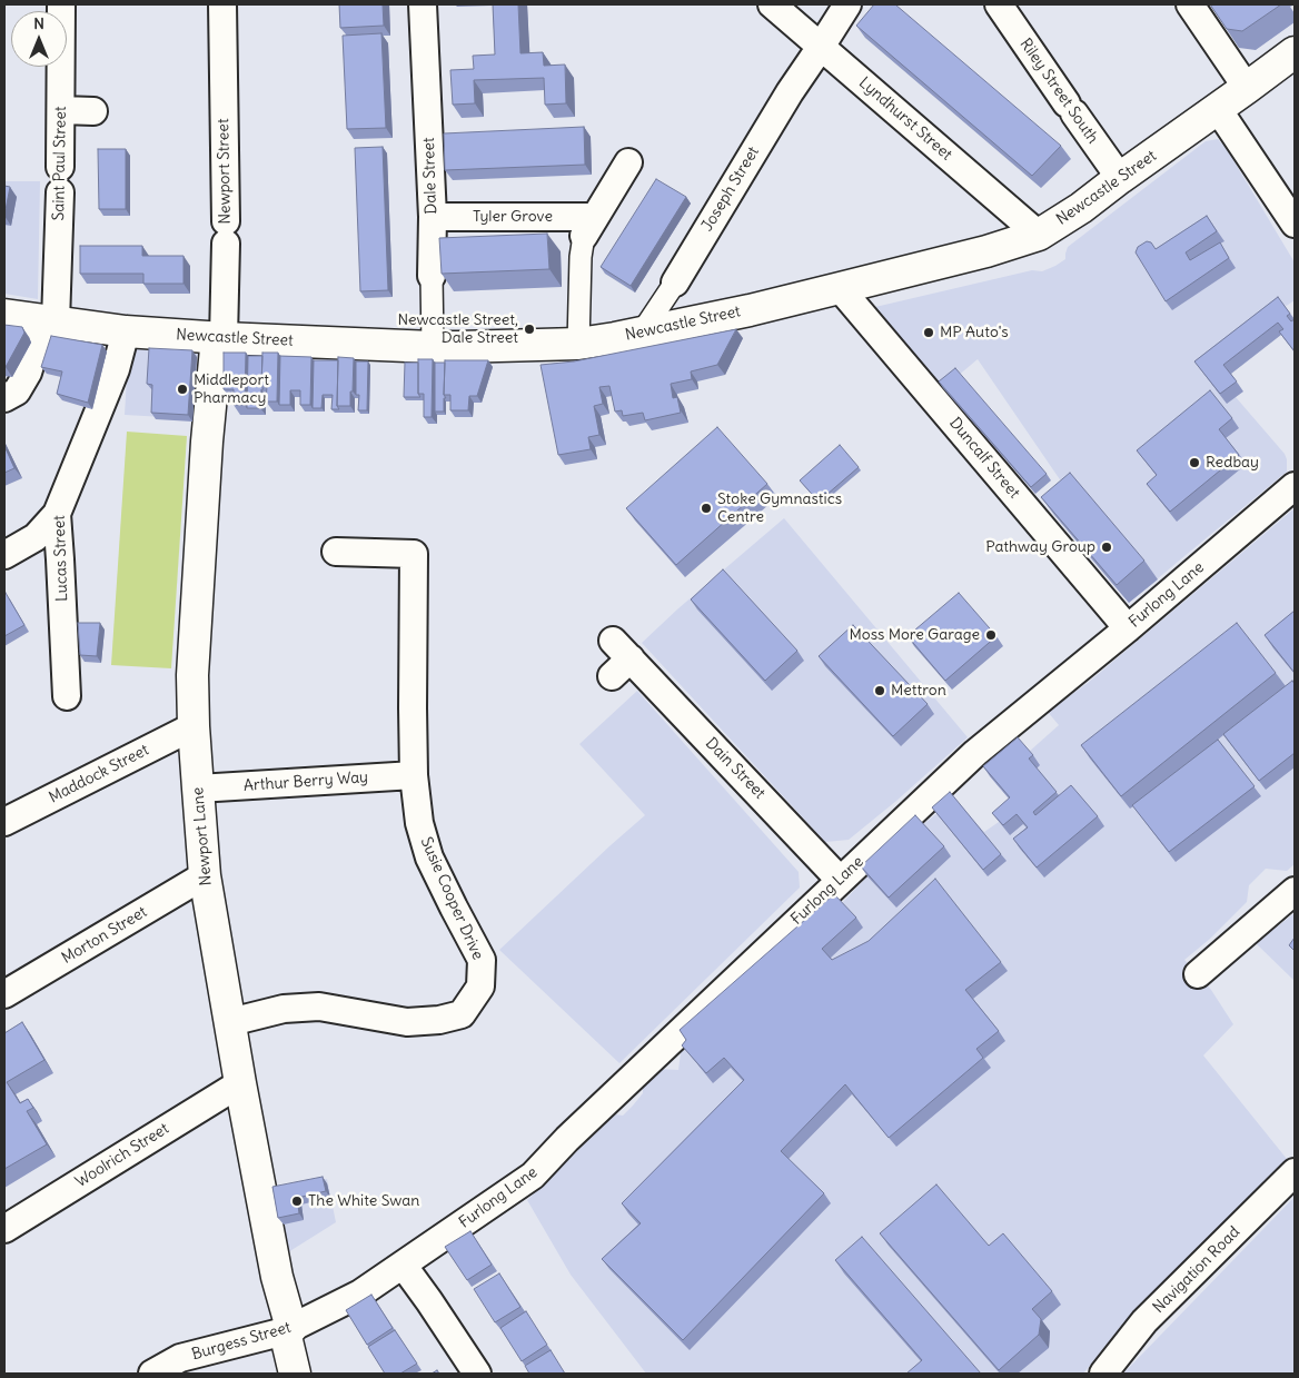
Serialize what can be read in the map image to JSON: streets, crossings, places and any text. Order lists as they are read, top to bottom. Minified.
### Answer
{"streets":{"main road":["Newcastle Street","Newport Lane"],"street":["Riley Street South","Lyndhurst Street","Saint Paul Street","Newport Street","Dale Street","Joseph Street","Tyler Grove","Duncalf Street","Lucas Street","Furlong Lane","Dain Street","Maddock Street","Arthur Berry Way","Susie Cooper Drive","Morton Street","Woolrich Street","Navigation Road","Burgess Street"]},"crossings":[["Riley Street South","Newcastle Street"],["Lyndhurst Street","Newcastle Street"],["Lyndhurst Street","Joseph Street"],["Saint Paul Street","Newcastle Street"],["Newport Street","Newcastle Street"],["Newport Street","Newport Lane"],["Dale Street","Newcastle Street"],["Dale Street","Tyler Grove"],["Newcastle Street","Joseph Street"],["Newcastle Street","Duncalf Street"],["Newcastle Street","Lucas Street"],["Newcastle Street","Newport Lane"],["Duncalf Street","Furlong Lane"],["Furlong Lane","Dain Street"],["Furlong Lane","Burgess Street"],["Maddock Street","Newport Lane"],["Arthur Berry Way","Newport Lane"],["Arthur Berry Way","Susie Cooper Drive"],["Newport Lane","Susie Cooper Drive"],["Newport Lane","Morton Street"],["Newport Lane","Woolrich Street"],["Newport Lane","Burgess Street"]],"places":["Newcastle Street, Dale Street","MP Auto's","Middleport Pharmacy","Redbay","Stoke Gymnastics Centre","Pathway Group","Moss More Garage","Mettron","The White Swan"],"north":"top"}
